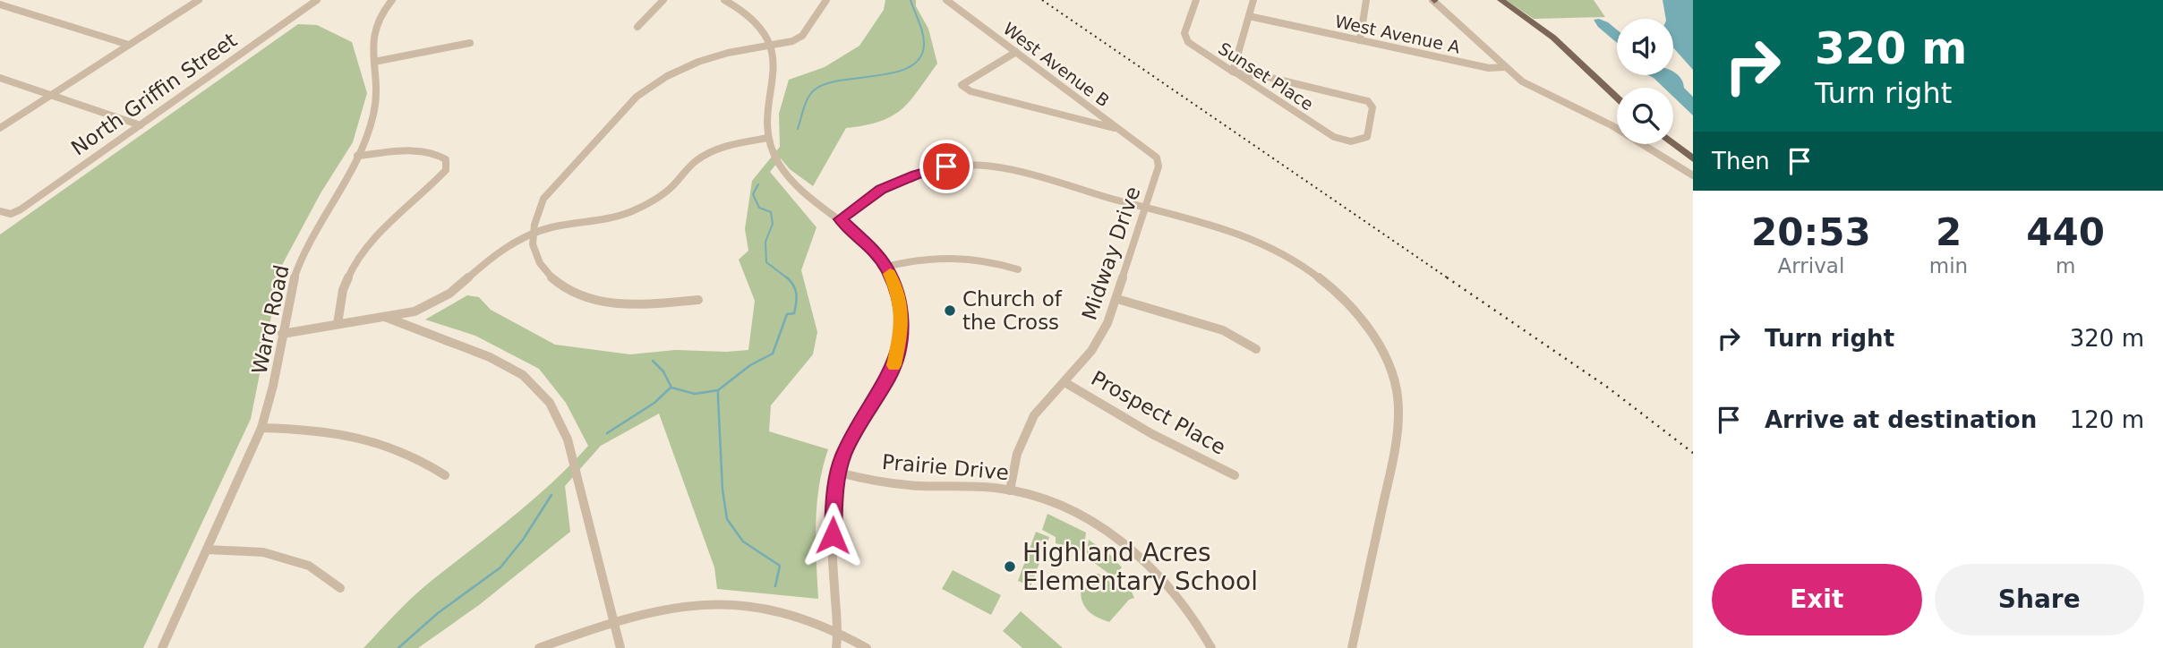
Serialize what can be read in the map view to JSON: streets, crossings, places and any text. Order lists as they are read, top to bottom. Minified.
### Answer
{"streets":{"street":["West Avenue A","West Avenue B","Sunset Place","North Griffin Street","Midway Drive","Ward Road","Prospect Place","Prairie Drive"]},"crossings":[["West Avenue B","Midway Drive"],["Midway Drive","Prospect Place"],["Midway Drive","Prairie Drive"]],"places":["Church of the Cross","Highland Acres Elementary School"],"page":{"turn":["320 m","Turn right"],"then":"Then","eta":["20:53","Arrival","2","min","440","m"],"list":[{"name":"Turn right","value":"320 m"},{"name":"Arrive at destination","value":"120 m"}],"buttons":["Exit","Share"]}}
